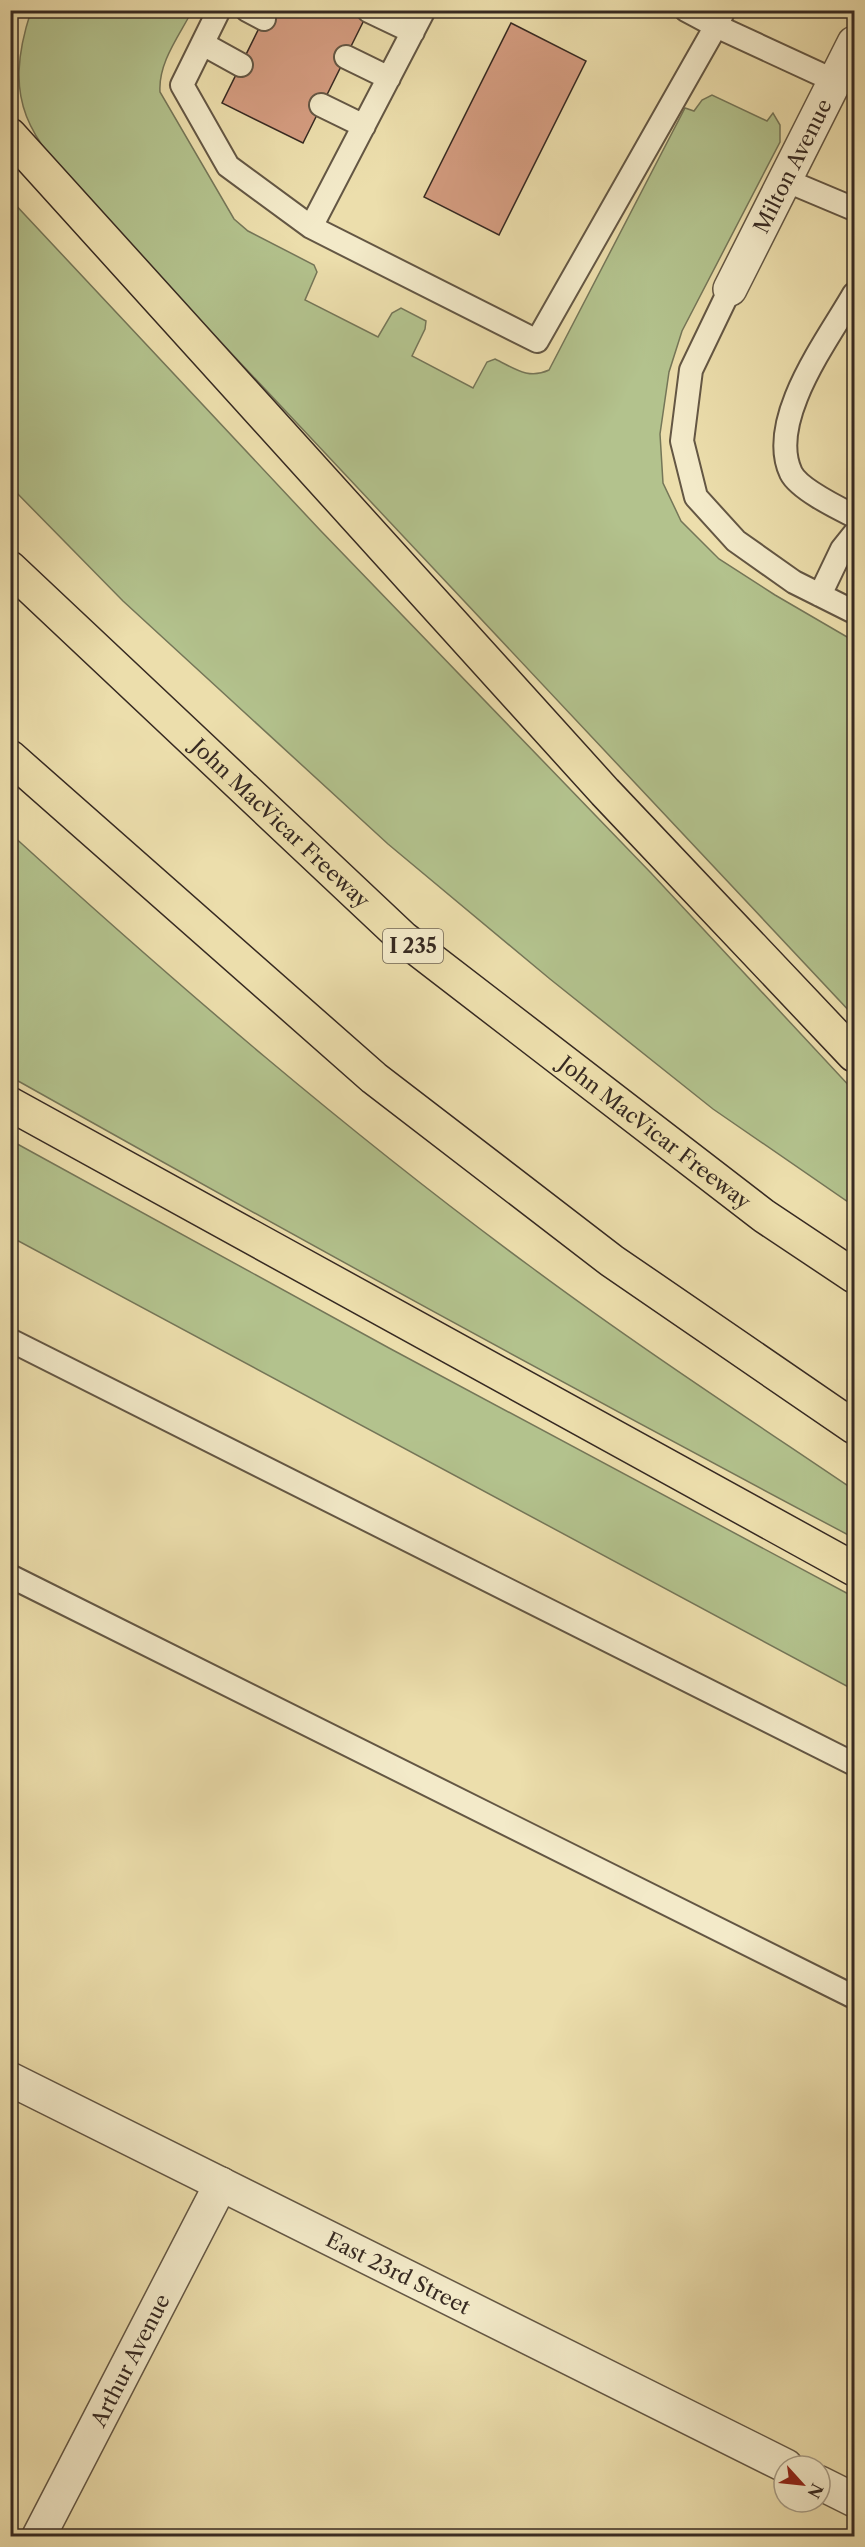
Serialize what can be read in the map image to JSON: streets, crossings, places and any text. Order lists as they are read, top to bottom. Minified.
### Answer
{"streets":{"highway":["John MacVicar Freeway","I 235"],"street":["Milton Avenue","East 23rd Street","Arthur Avenue"]},"crossings":[["East 23rd Street","Arthur Avenue"]],"north":"bottom right"}
